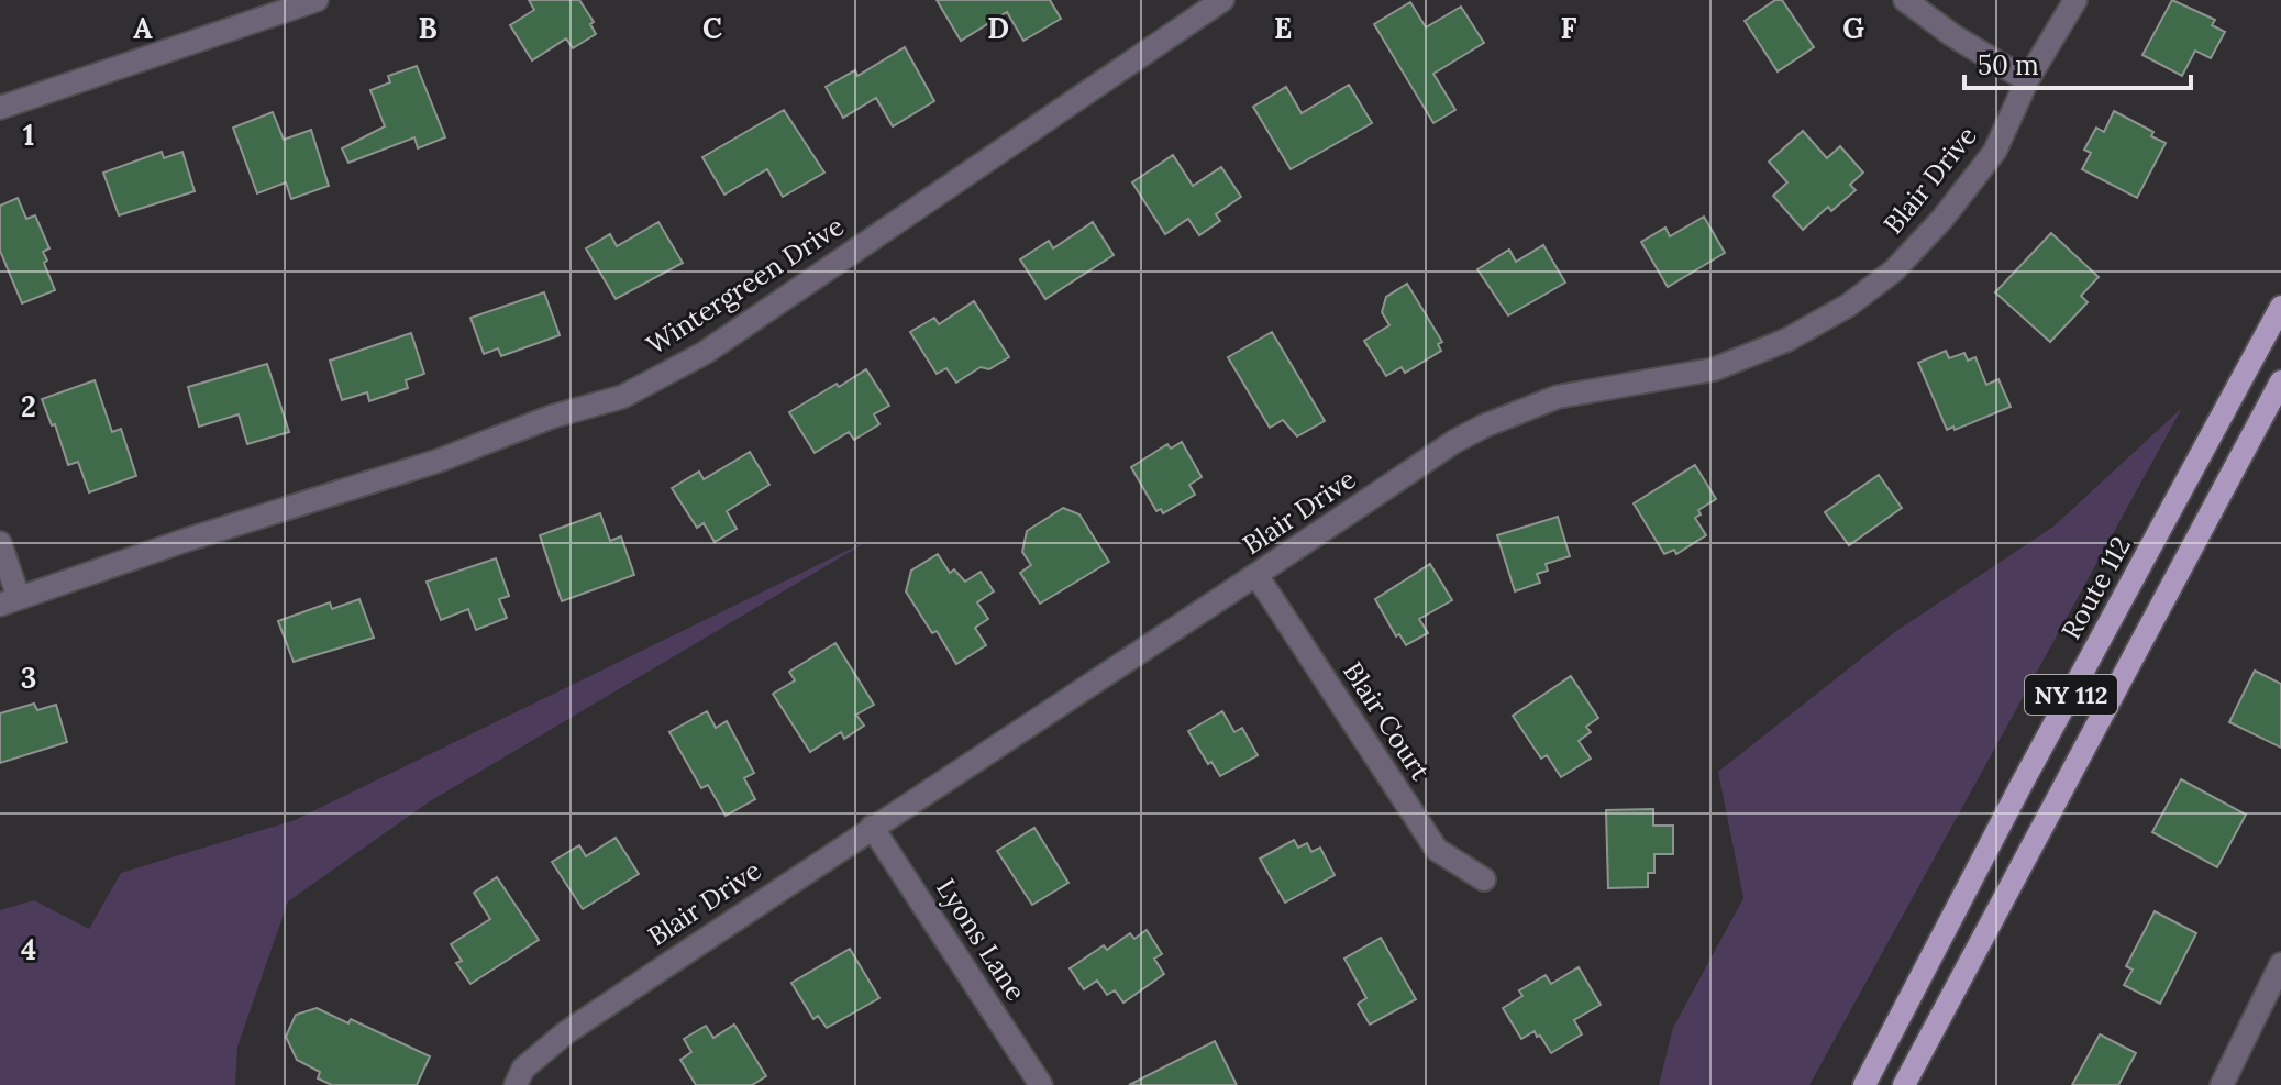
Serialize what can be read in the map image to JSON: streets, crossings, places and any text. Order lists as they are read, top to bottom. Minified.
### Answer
{"streets":{"main road":["Route 112","NY 112"],"street":["Blair Drive","Wintergreen Drive","Blair Court","Lyons Lane"]},"crossings":[["Blair Drive","Blair Court"],["Blair Drive","Lyons Lane"]],"scale_bar":"50 m","grid":{"columns":["A","B","C","D","E","F","G"],"rows":["1","2","3","4"]}}
